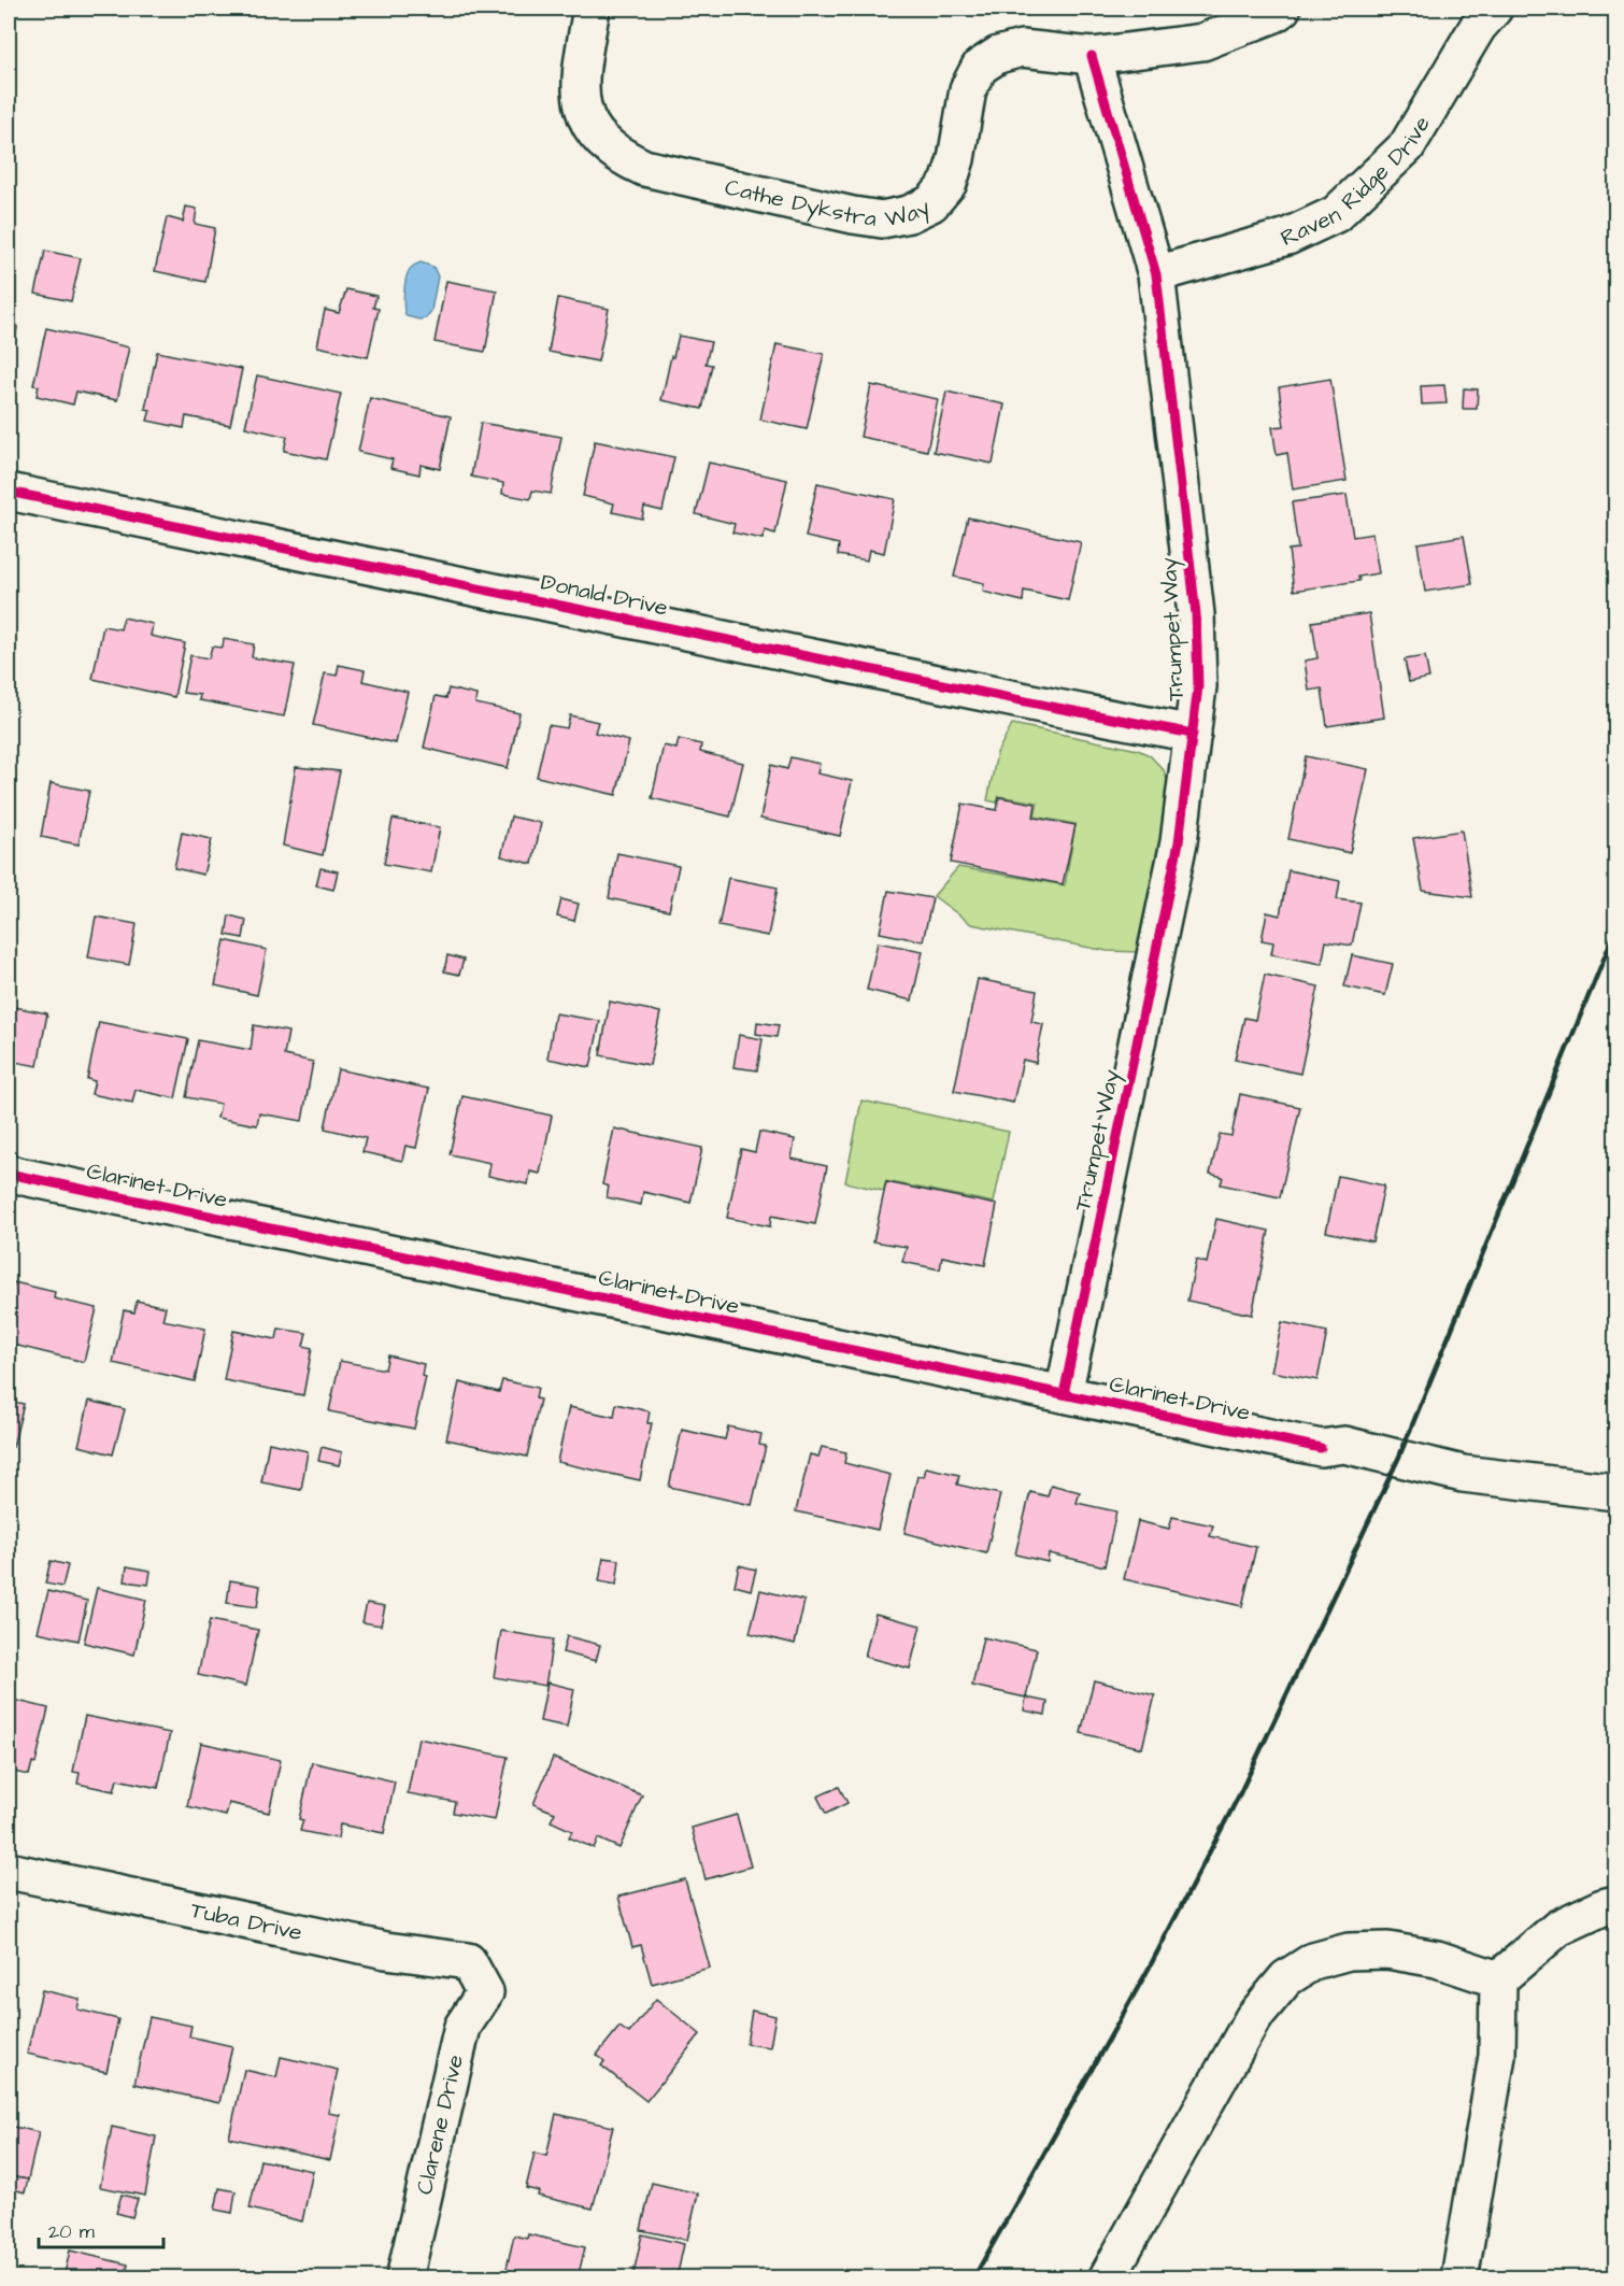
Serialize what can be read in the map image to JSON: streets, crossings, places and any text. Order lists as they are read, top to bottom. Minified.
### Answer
{"streets":{"street":["Raven Ridge Drive","Cathe Dykstra Way","Donald Drive","Trumpet Way","Clarinet Drive","Tuba Drive","Clarene Drive"]},"crossings":[["Raven Ridge Drive","Trumpet Way"],["Cathe Dykstra Way","Trumpet Way"],["Donald Drive","Trumpet Way"],["Trumpet Way","Clarinet Drive"],["Tuba Drive","Clarene Drive"]],"scale_bar":"20 m"}
